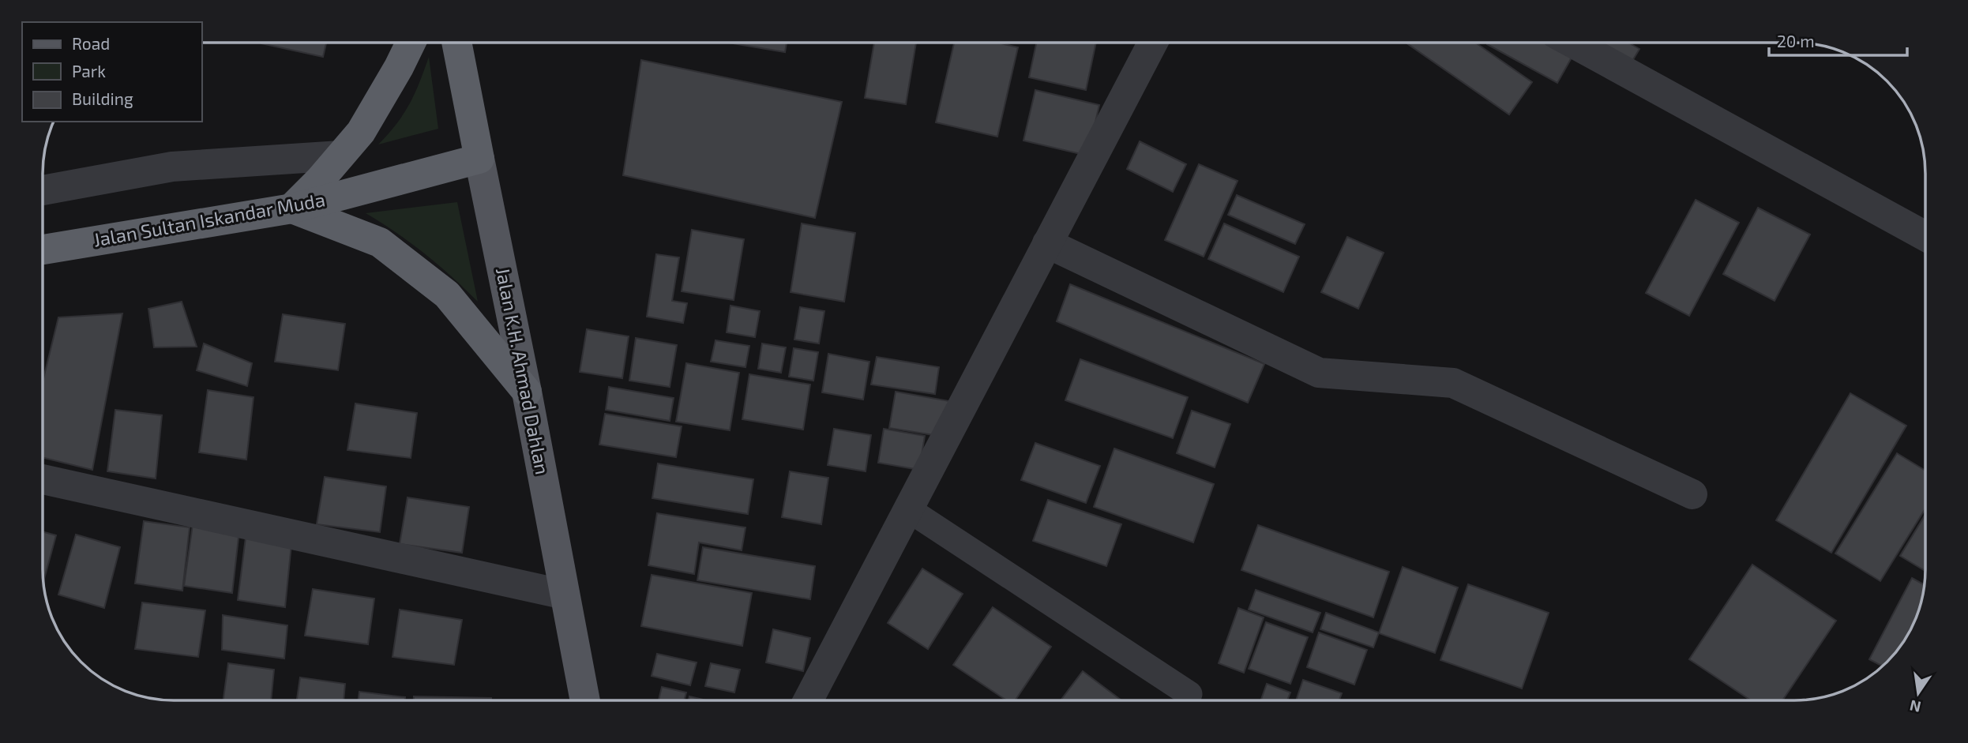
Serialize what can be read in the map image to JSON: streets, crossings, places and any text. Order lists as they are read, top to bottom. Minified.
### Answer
{"streets":{"highway":["Jalan Sultan Iskandar Muda","Jalan K.H. Ahmad Dahlan"]},"crossings":[["Jalan Sultan Iskandar Muda","Jalan K.H. Ahmad Dahlan"]],"legend":["Road","Park","Building"],"scale_bar":"20 m","north":"bottom"}
